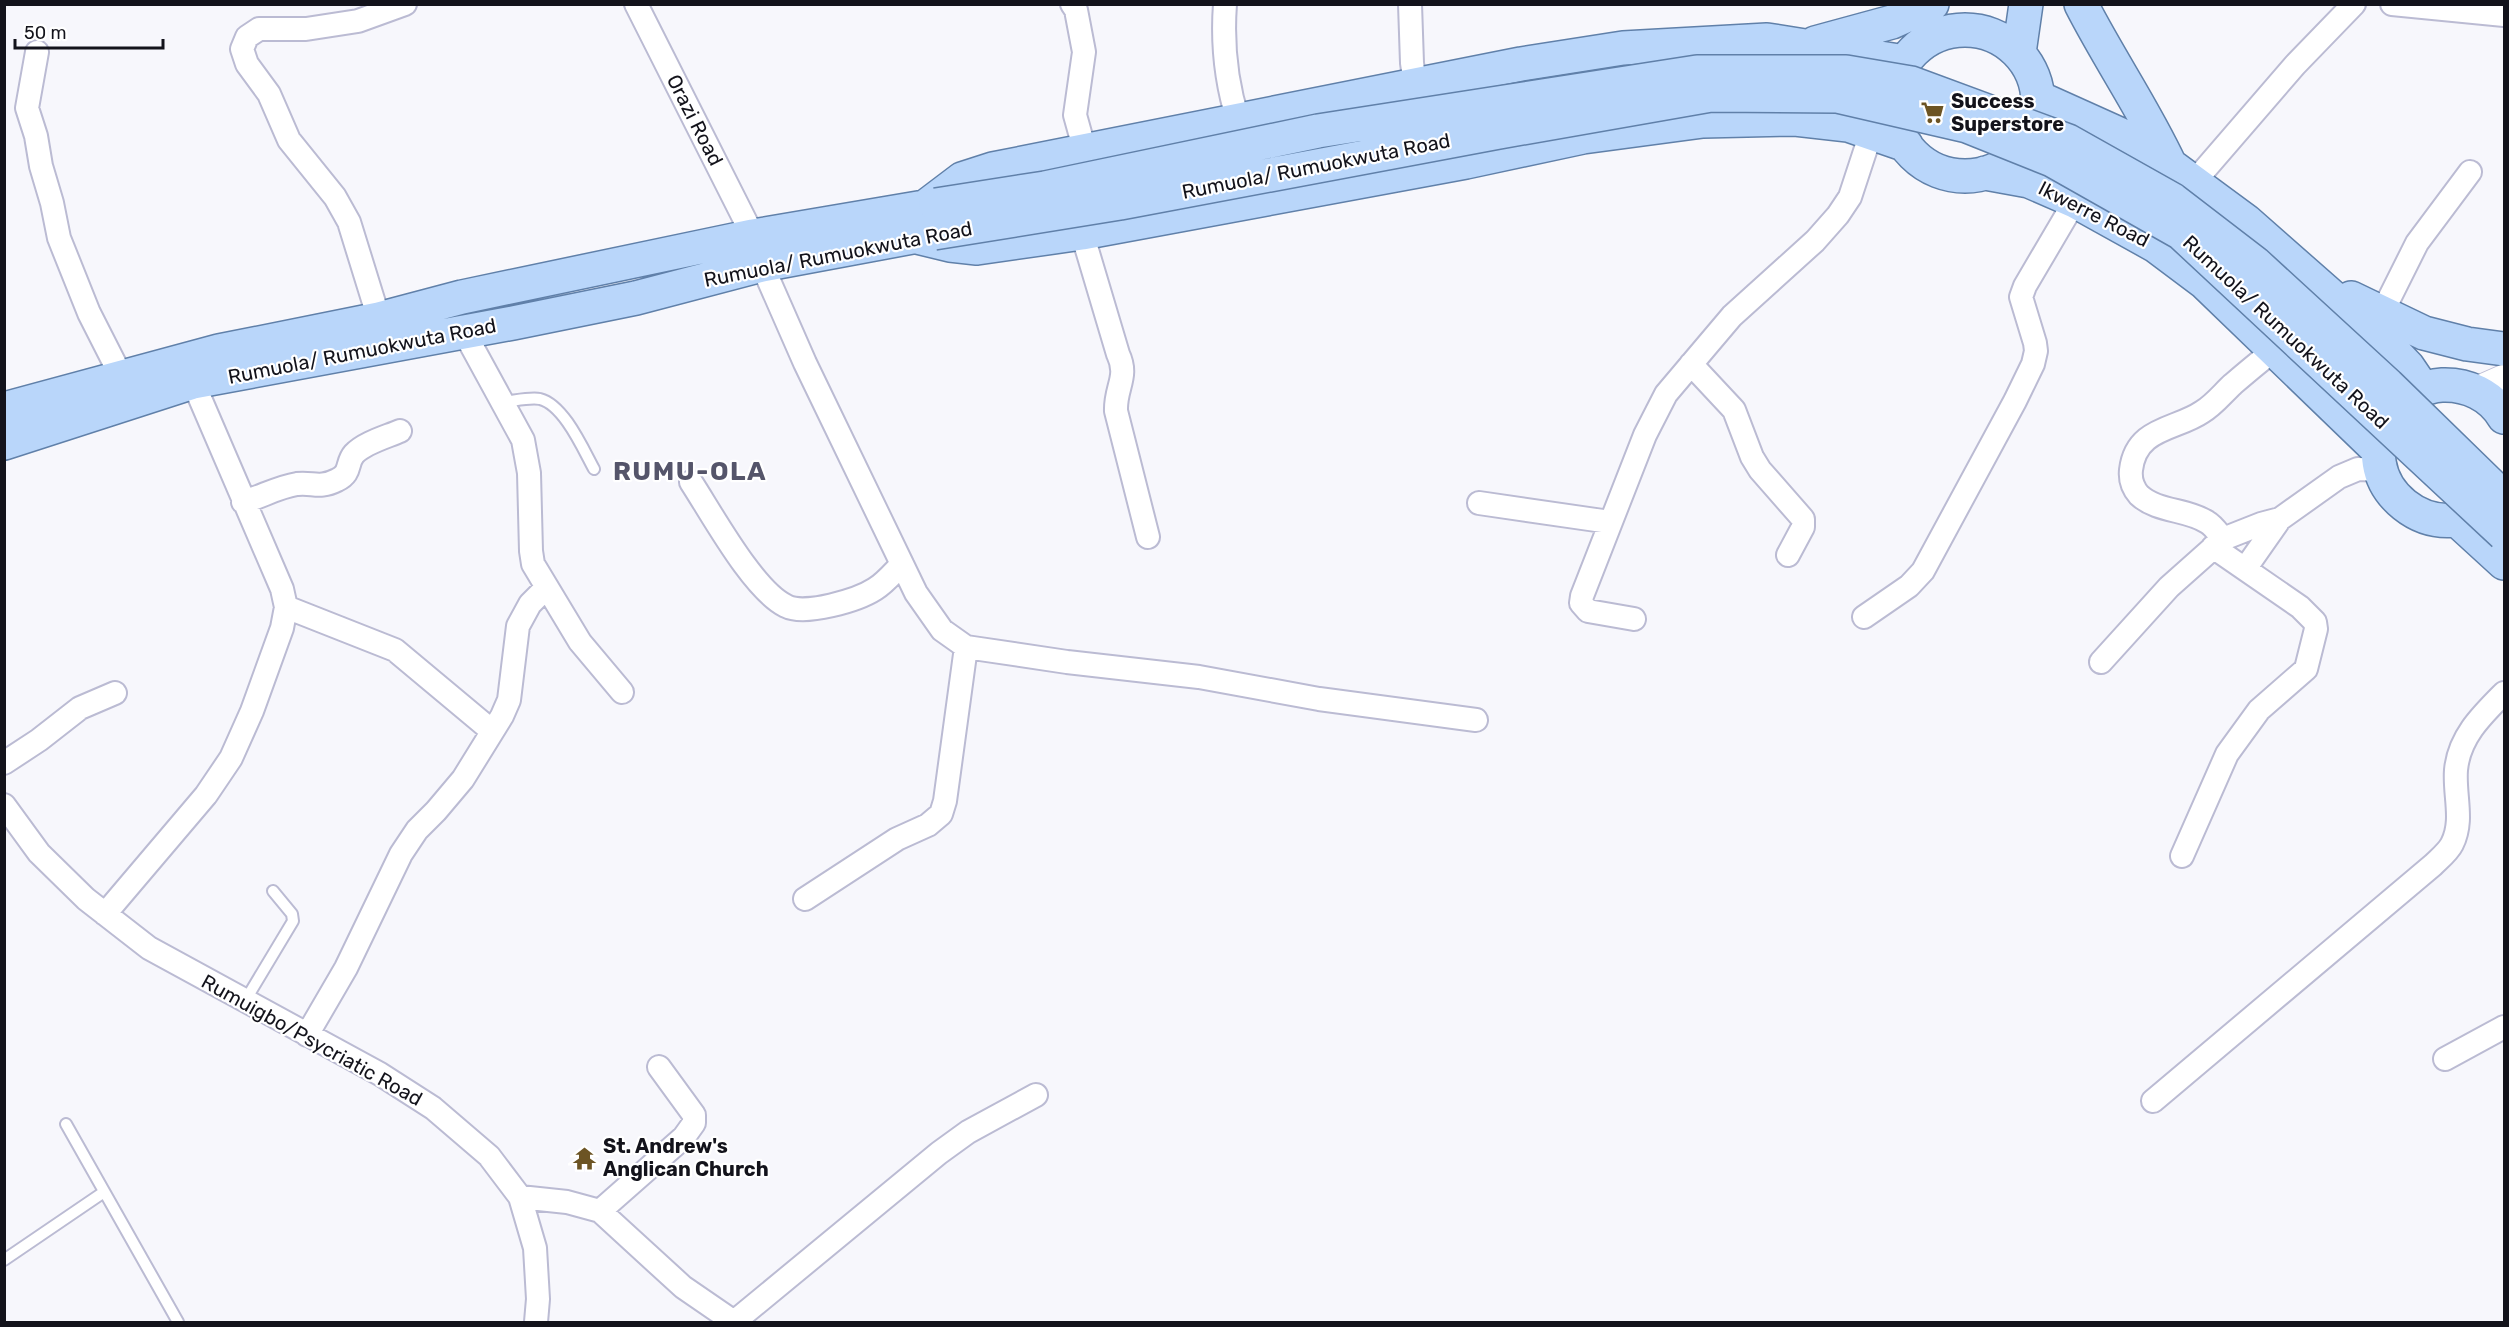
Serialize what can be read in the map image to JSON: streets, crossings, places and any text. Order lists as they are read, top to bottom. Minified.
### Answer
{"streets":{"main road":["Rumuola/ Rumuokwuta Road","Ikwerre Road"],"street":["Orazi Road","Rumuigbo/Psycriatic Road"]},"crossings":[["Orazi Road","Rumuola/ Rumuokwuta Road"]],"districts":["RUMU-OLA"],"places":{"supermarket":["Success Superstore"],"temple":["St. Andrew's Anglican Church"]},"scale_bar":"50 m"}
